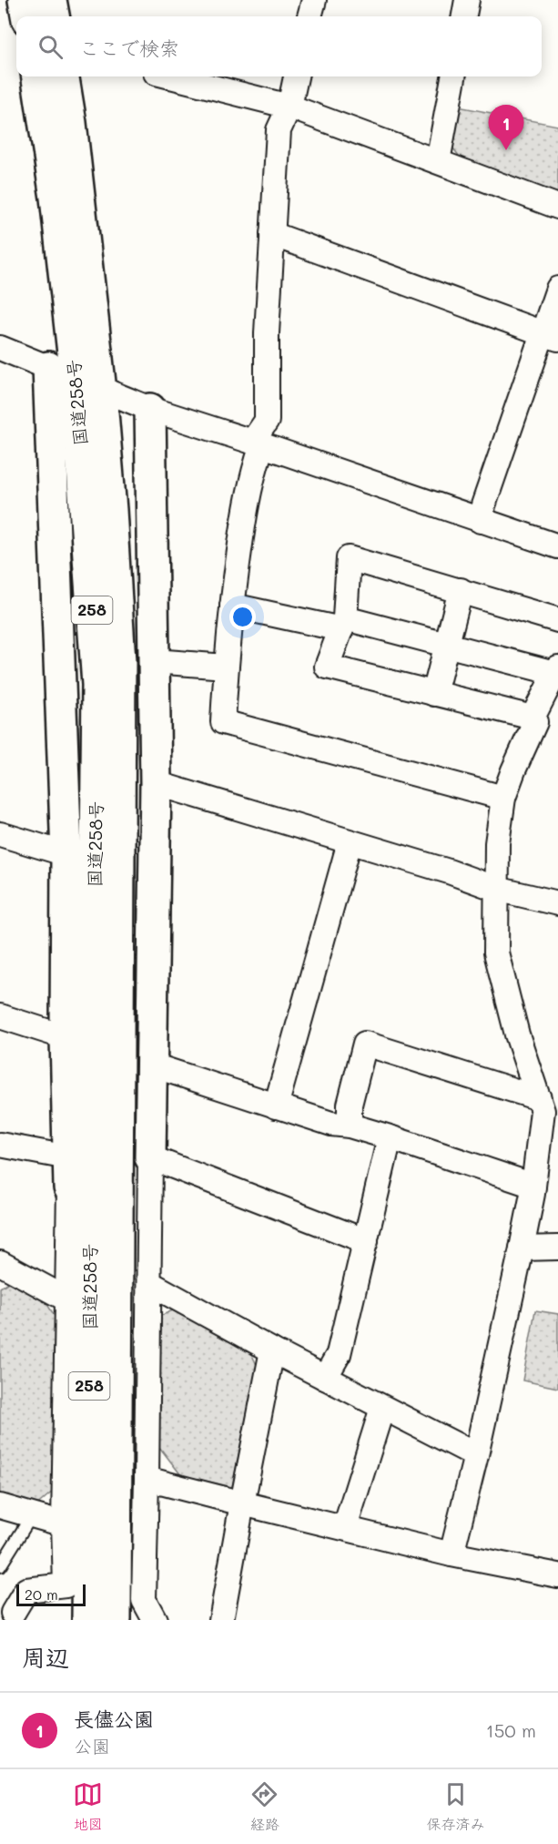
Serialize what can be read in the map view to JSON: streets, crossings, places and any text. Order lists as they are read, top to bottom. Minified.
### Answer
{"streets":{"main road":["国道258号","258"]},"scale_bar":"20 m","page":{"search":"ここで検索","pins":"1","scale":"20 m","heading":"周辺","list":[{"mark":"1","name":"長儘公園","note":"公園","value":"150 m"}],"nav":["地図","経路","保存済み"]}}
